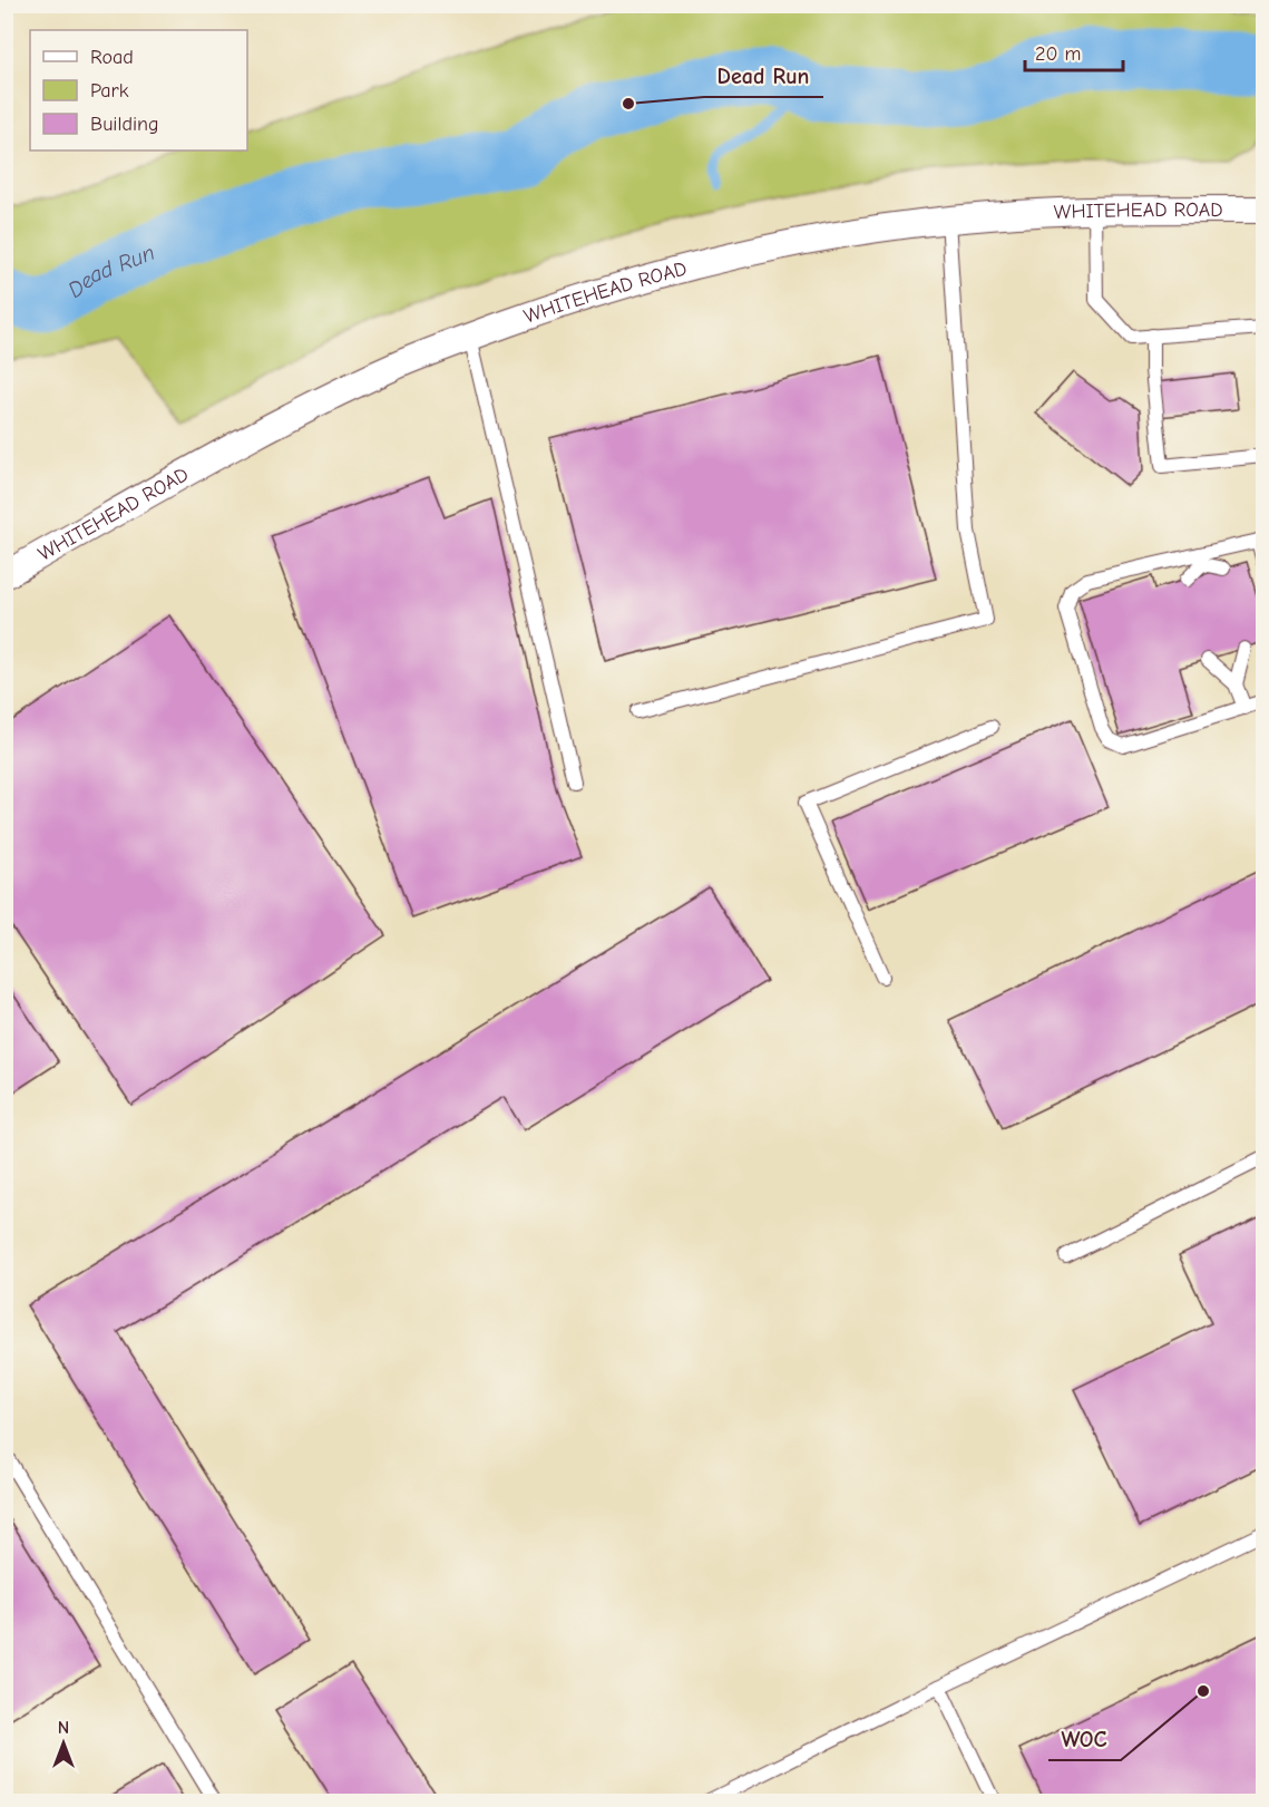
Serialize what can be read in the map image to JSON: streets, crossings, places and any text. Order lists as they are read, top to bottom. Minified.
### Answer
{"streets":{"street":["WHITEHEAD ROAD"]},"water":["Dead Run"],"places":["Dead Run","WOC"],"legend":["Road","Park","Building"],"scale_bar":"20 m","north":"top"}
